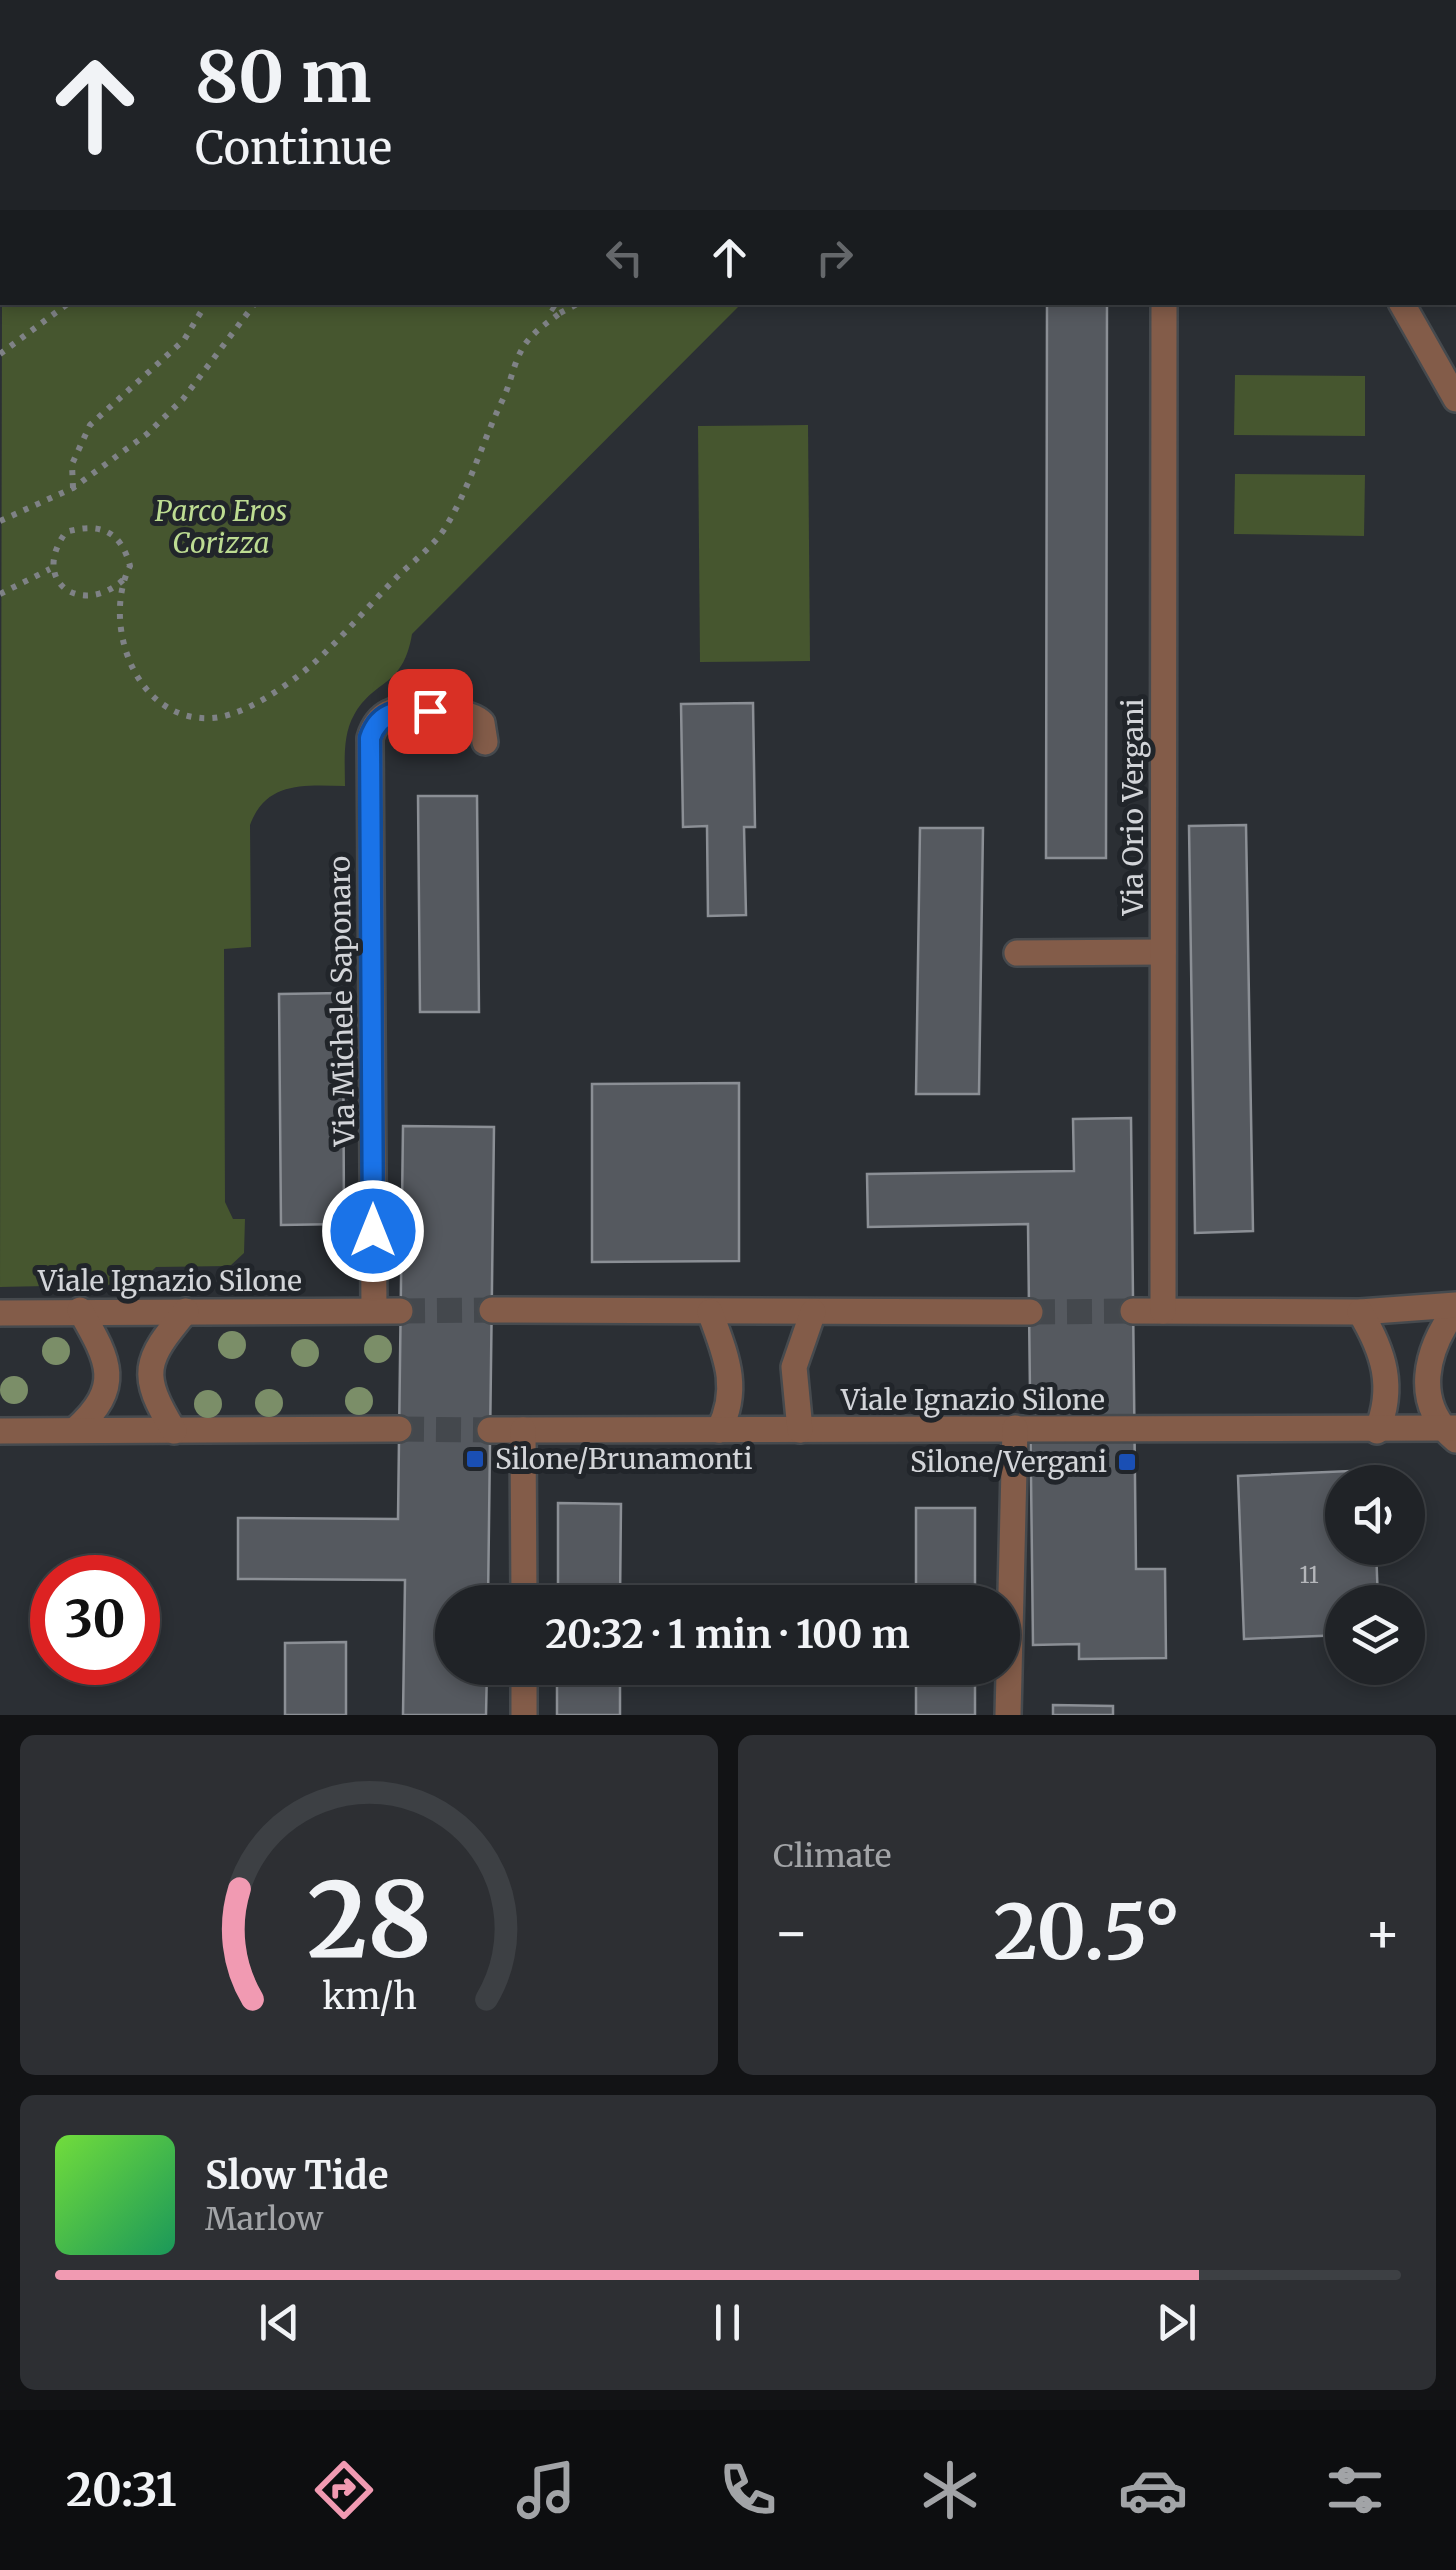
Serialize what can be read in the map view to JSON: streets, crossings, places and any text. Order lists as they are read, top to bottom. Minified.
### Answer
{"streets":{"street":["Via Orio Vergani","Via Michele Saponaro","Viale Ignazio Silone"]},"crossings":[["Via Michele Saponaro","Viale Ignazio Silone"]],"parks":["Parco Eros Corizza"],"places":{"transit":["Silone/Brunamonti","Silone/Vergani"]},"house_numbers":["11"],"page":{"turn":["80 m","Continue"],"limit":"30","trip":"20:32 · 1 min · 100 m","tile":"Climate","heat":["−","20.5°","+"],"song":["Slow Tide","Marlow"],"tabs":"20:31","gauge":["28","km/h"]}}
